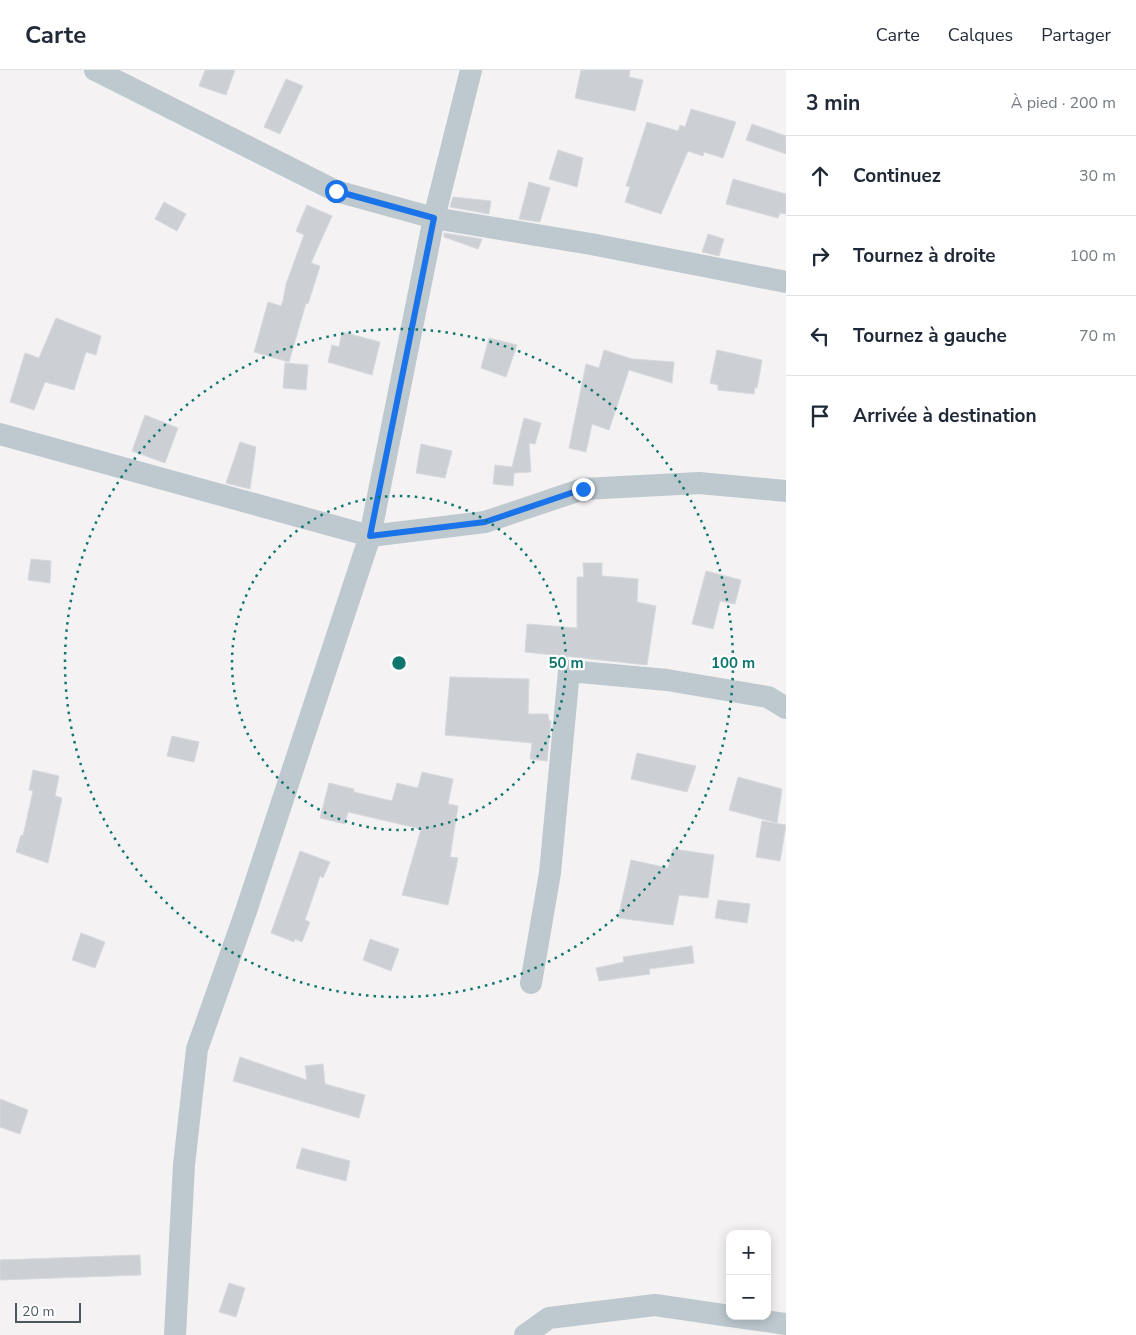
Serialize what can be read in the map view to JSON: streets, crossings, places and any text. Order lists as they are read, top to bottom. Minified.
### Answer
{"scale_bar":"20 m","page":{"header":"Carte","nav":["Carte","Calques","Partager"],"heading":["3 min","À pied · 200 m"],"list":[["Continuez","30 m"],["Tournez à droite","100 m"],["Tournez à gauche","70 m"],"Arrivée à destination"],"map_buttons":["+","−"],"scale":"20 m"},"rings":["50 m","100 m"]}
